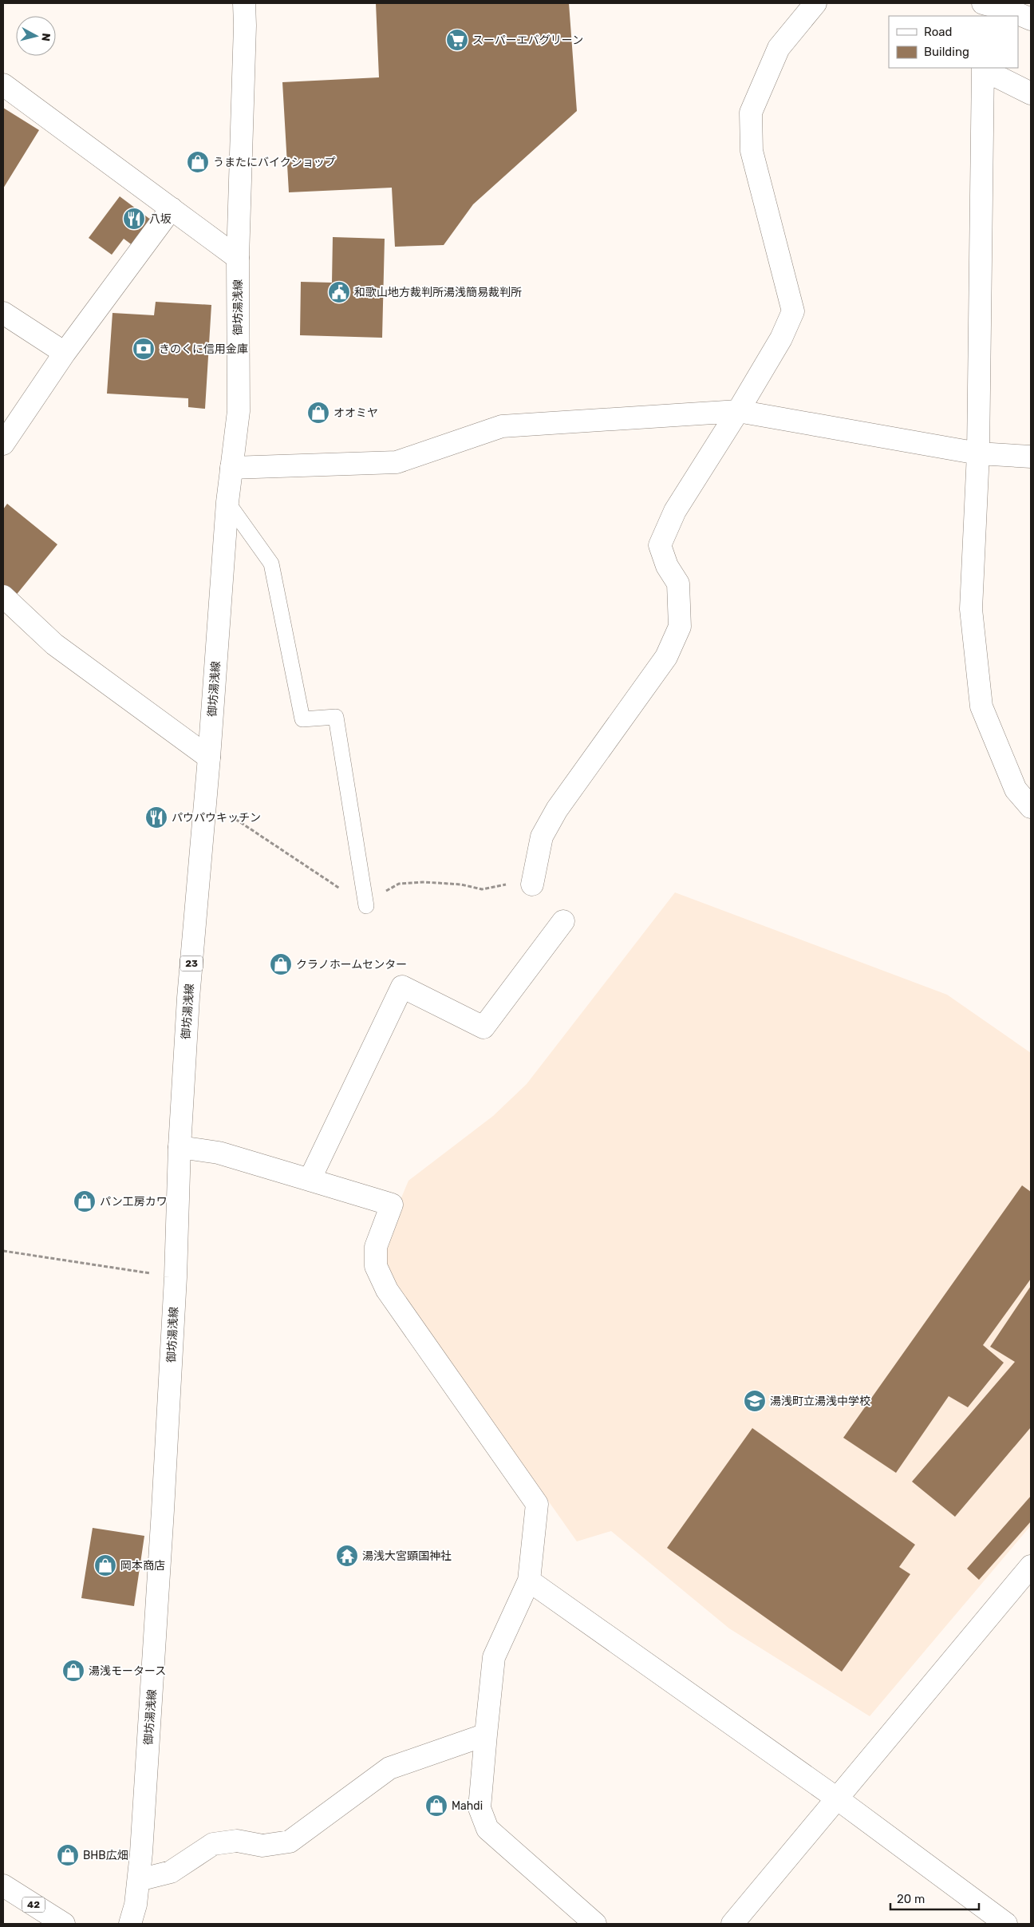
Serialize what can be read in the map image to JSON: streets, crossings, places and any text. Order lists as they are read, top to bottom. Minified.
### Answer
{"streets":{"main road":["御坊湯浅線","23","42"]},"places":{"supermarket":["スーパーエバグリーン"],"shop":["うまたにバイクショップ","オオミヤ","クラノホームセンター","パン工房カワ","岡本商店","湯浅モータース","Mahdi","BHB広畑"],"restaurant":["八坂","パウパウキッチン"],"public building":["和歌山地方裁判所湯浅簡易裁判所"],"bank":["きのくに信用金庫"],"school or university":["湯浅町立湯浅中学校"],"temple":["湯浅大宮顕国神社"]},"legend":["Road","Building"],"scale_bar":"20 m","north":"right"}
